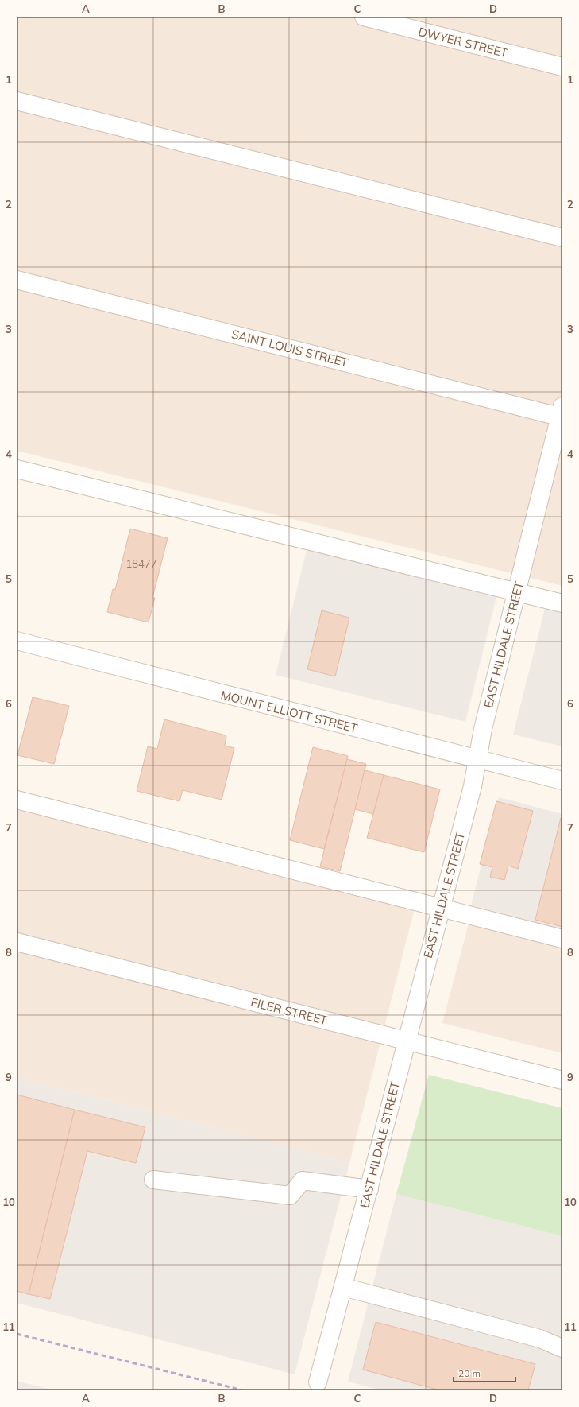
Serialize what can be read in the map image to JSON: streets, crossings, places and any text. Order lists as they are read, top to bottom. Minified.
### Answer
{"streets":{"street":["DWYER STREET","SAINT LOUIS STREET","EAST HILDALE STREET","MOUNT ELLIOTT STREET","FILER STREET"]},"crossings":[["SAINT LOUIS STREET","EAST HILDALE STREET"],["EAST HILDALE STREET","MOUNT ELLIOTT STREET"],["EAST HILDALE STREET","FILER STREET"]],"house_numbers":["18477"],"scale_bar":"20 m","grid":{"columns":["A","B","C","D"],"rows":["1","2","3","4","5","6","7","8","9","10","11"]}}
